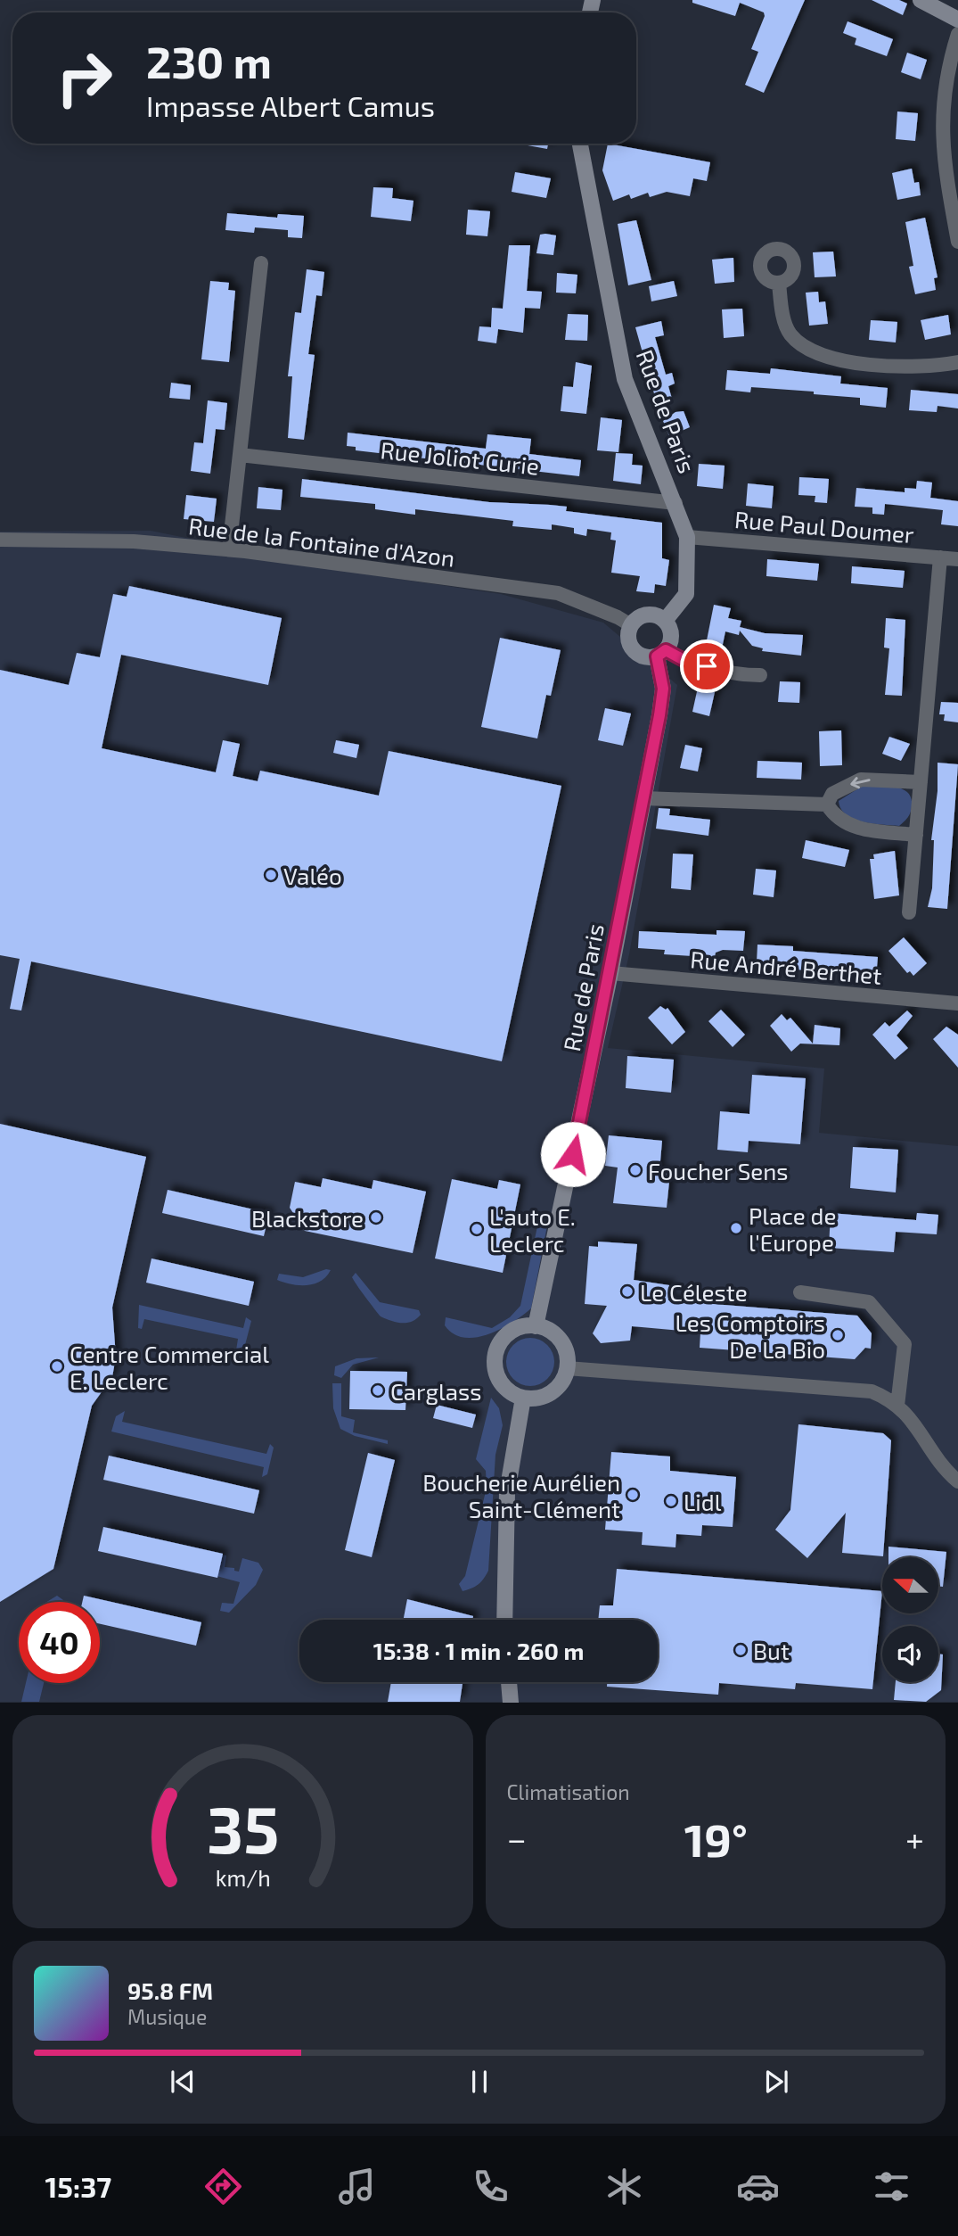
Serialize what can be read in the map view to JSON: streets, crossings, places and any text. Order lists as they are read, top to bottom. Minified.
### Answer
{"streets":{"street":["Rue de Paris","Rue Joliot Curie","Rue Paul Doumer","Rue de la Fontaine d'Azon","Rue André Berthet"]},"crossings":[["Rue de Paris","Rue Joliot Curie"],["Rue de Paris","Rue Paul Doumer"],["Rue de Paris","Rue de la Fontaine d'Azon"],["Rue de Paris","Rue André Berthet"]],"places":["Valéo","Foucher Sens","Blackstore","Place de l'Europe","L'auto E. Leclerc","Le Céleste","Les Comptoirs De La Bio","Centre Commercial E. Leclerc","Carglass","Boucherie Aurélien Saint-Clément","Lidl","But"],"north":"left","page":{"turn":["230 m","Impasse Albert Camus"],"limit":"40","trip":"15:38 · 1 min · 260 m","tile":"Climatisation","heat":["−","19°","+"],"song":["95.8 FM","Musique"],"tabs":"15:37","gauge":["35","km/h"]}}
